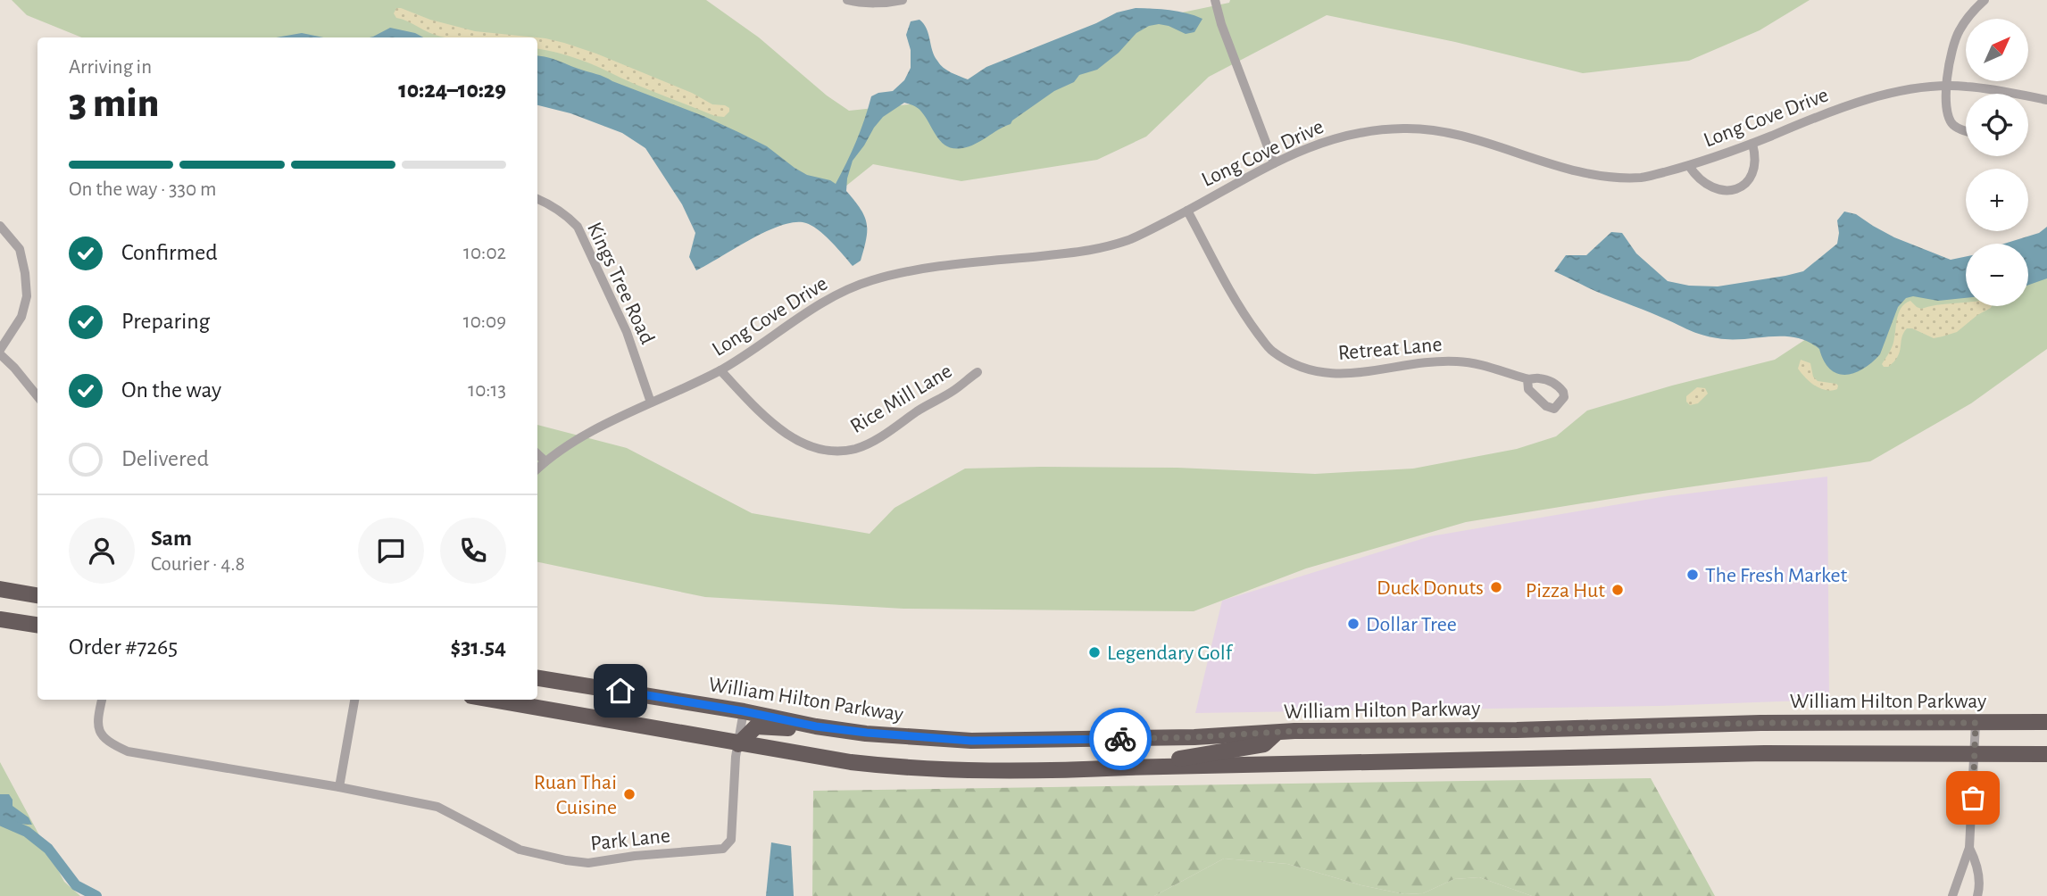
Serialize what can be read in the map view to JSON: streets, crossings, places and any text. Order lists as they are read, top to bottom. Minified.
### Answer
{"streets":{"highway":["William Hilton Parkway"],"street":["Long Cove Drive","Kings Tree Road","Retreat Lane","Rice Mill Lane","Park Lane"]},"crossings":[["Long Cove Drive","Kings Tree Road"],["Long Cove Drive","Retreat Lane"],["Long Cove Drive","Rice Mill Lane"],["William Hilton Parkway","Park Lane"]],"places":["The Fresh Market","Duck Donuts","Pizza Hut","Dollar Tree","Legendary Golf","Ruan Thai Cuisine"],"north":"top right","page":{"map_buttons":["+","−"],"heading":["3 min","Arriving in","10:24–10:29"],"panel":["Sam","Courier · 4.8","Order #7265","$31.54"],"bar":"On the way · 330 m","list":[["Confirmed","10:02"],["Preparing","10:09"],["On the way","10:13"],"Delivered"]}}
